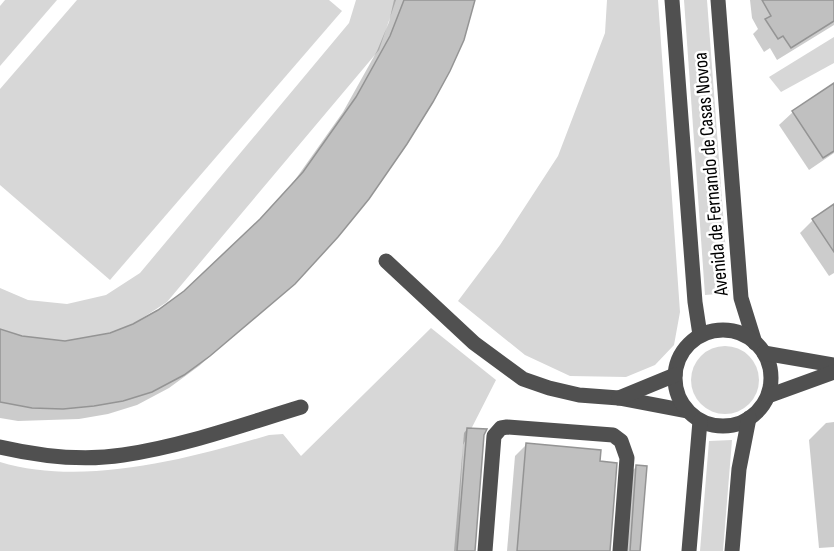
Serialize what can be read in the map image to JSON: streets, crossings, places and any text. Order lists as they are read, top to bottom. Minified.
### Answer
{"streets":{"street":["Avenida de Fernando de Casas Novoa"]}}
